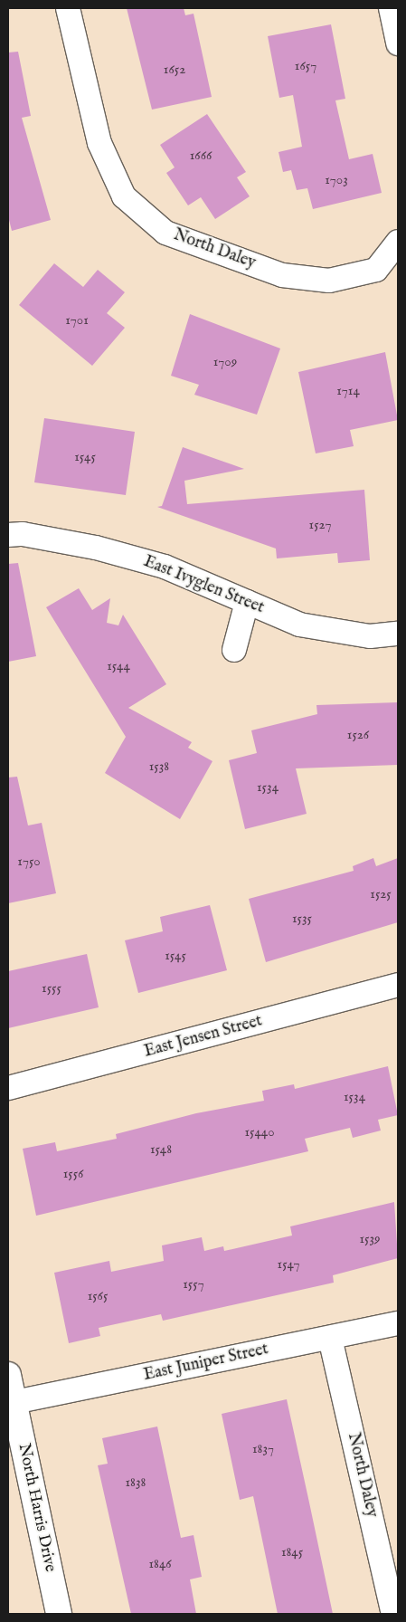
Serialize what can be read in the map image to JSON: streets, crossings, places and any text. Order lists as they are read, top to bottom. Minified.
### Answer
{"streets":{"street":["North Daley","East Ivyglen Street","East Jensen Street","East Juniper Street","North Harris Drive"]},"crossings":[["North Daley","East Juniper Street"],["East Juniper Street","North Harris Drive"]],"house_numbers":["1657","1652","1666","1703","1701","1709","1714","1545","1527","1544","1526","1538","1534","1750","1525","1535","1545","1555","1534","15440","1548","1556","1539","1547","1557","1565","1837","1838","1845","1846"]}
